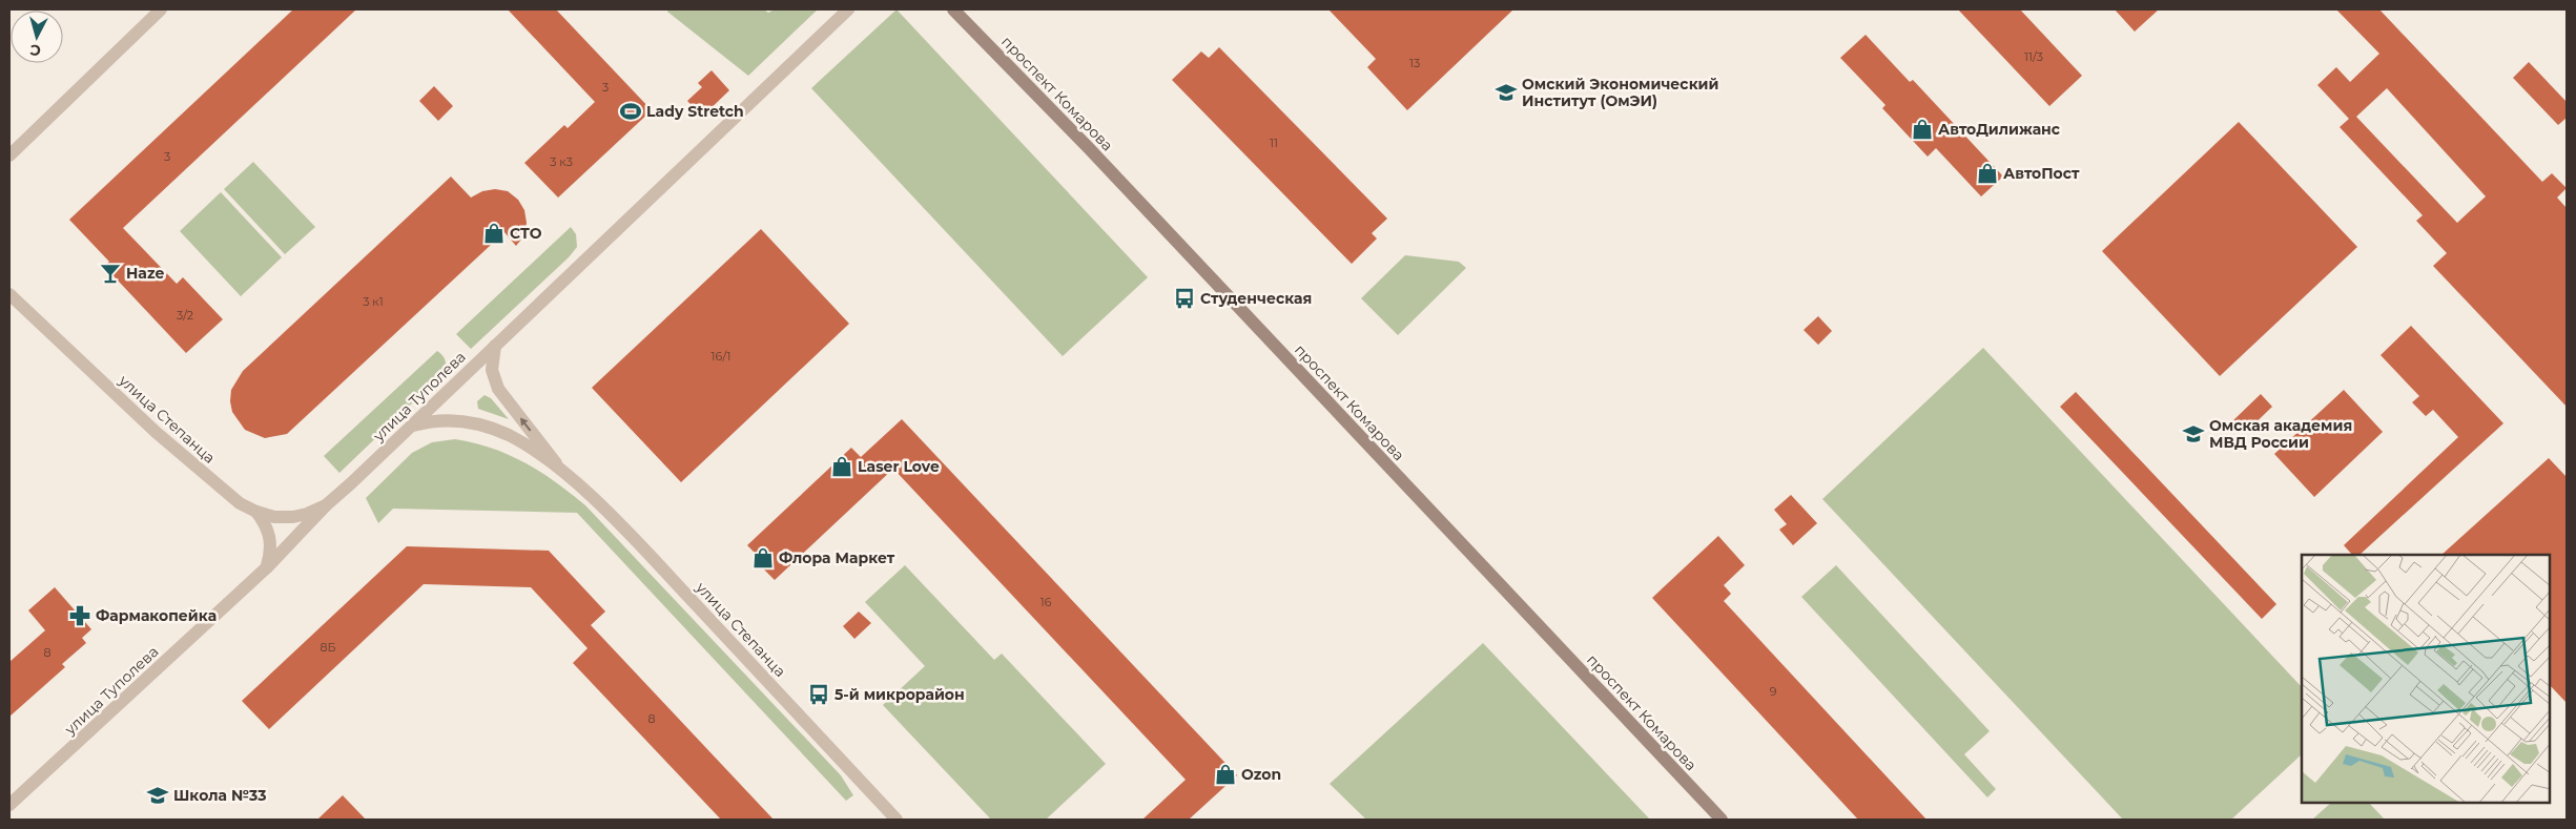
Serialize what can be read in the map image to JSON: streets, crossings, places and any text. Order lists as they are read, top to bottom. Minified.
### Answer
{"streets":{"main road":["проспект Комарова"],"street":["улица Туполева","улица Степанца"]},"crossings":[["улица Туполева","улица Степанца"]],"places":{"school or university":["Омский Экономический Институт (ОмЭИ)","Омская академия МВД России","Школа №33"],"sports":["Lady Stretch"],"shop":["АвтоДилижанс","АвтоПост","СТО","Laser Love","Флора Маркет","Ozon"],"bar":["Haze"],"bus stop":["Студенческая","5-й микрорайон"],"pharmacy":["Фармакопейка"]},"house_numbers":["11/3","13","3","11","3","3 к3","3 к1","3/2","16/1","16","8Б","8","9","8"],"north":"bottom"}
